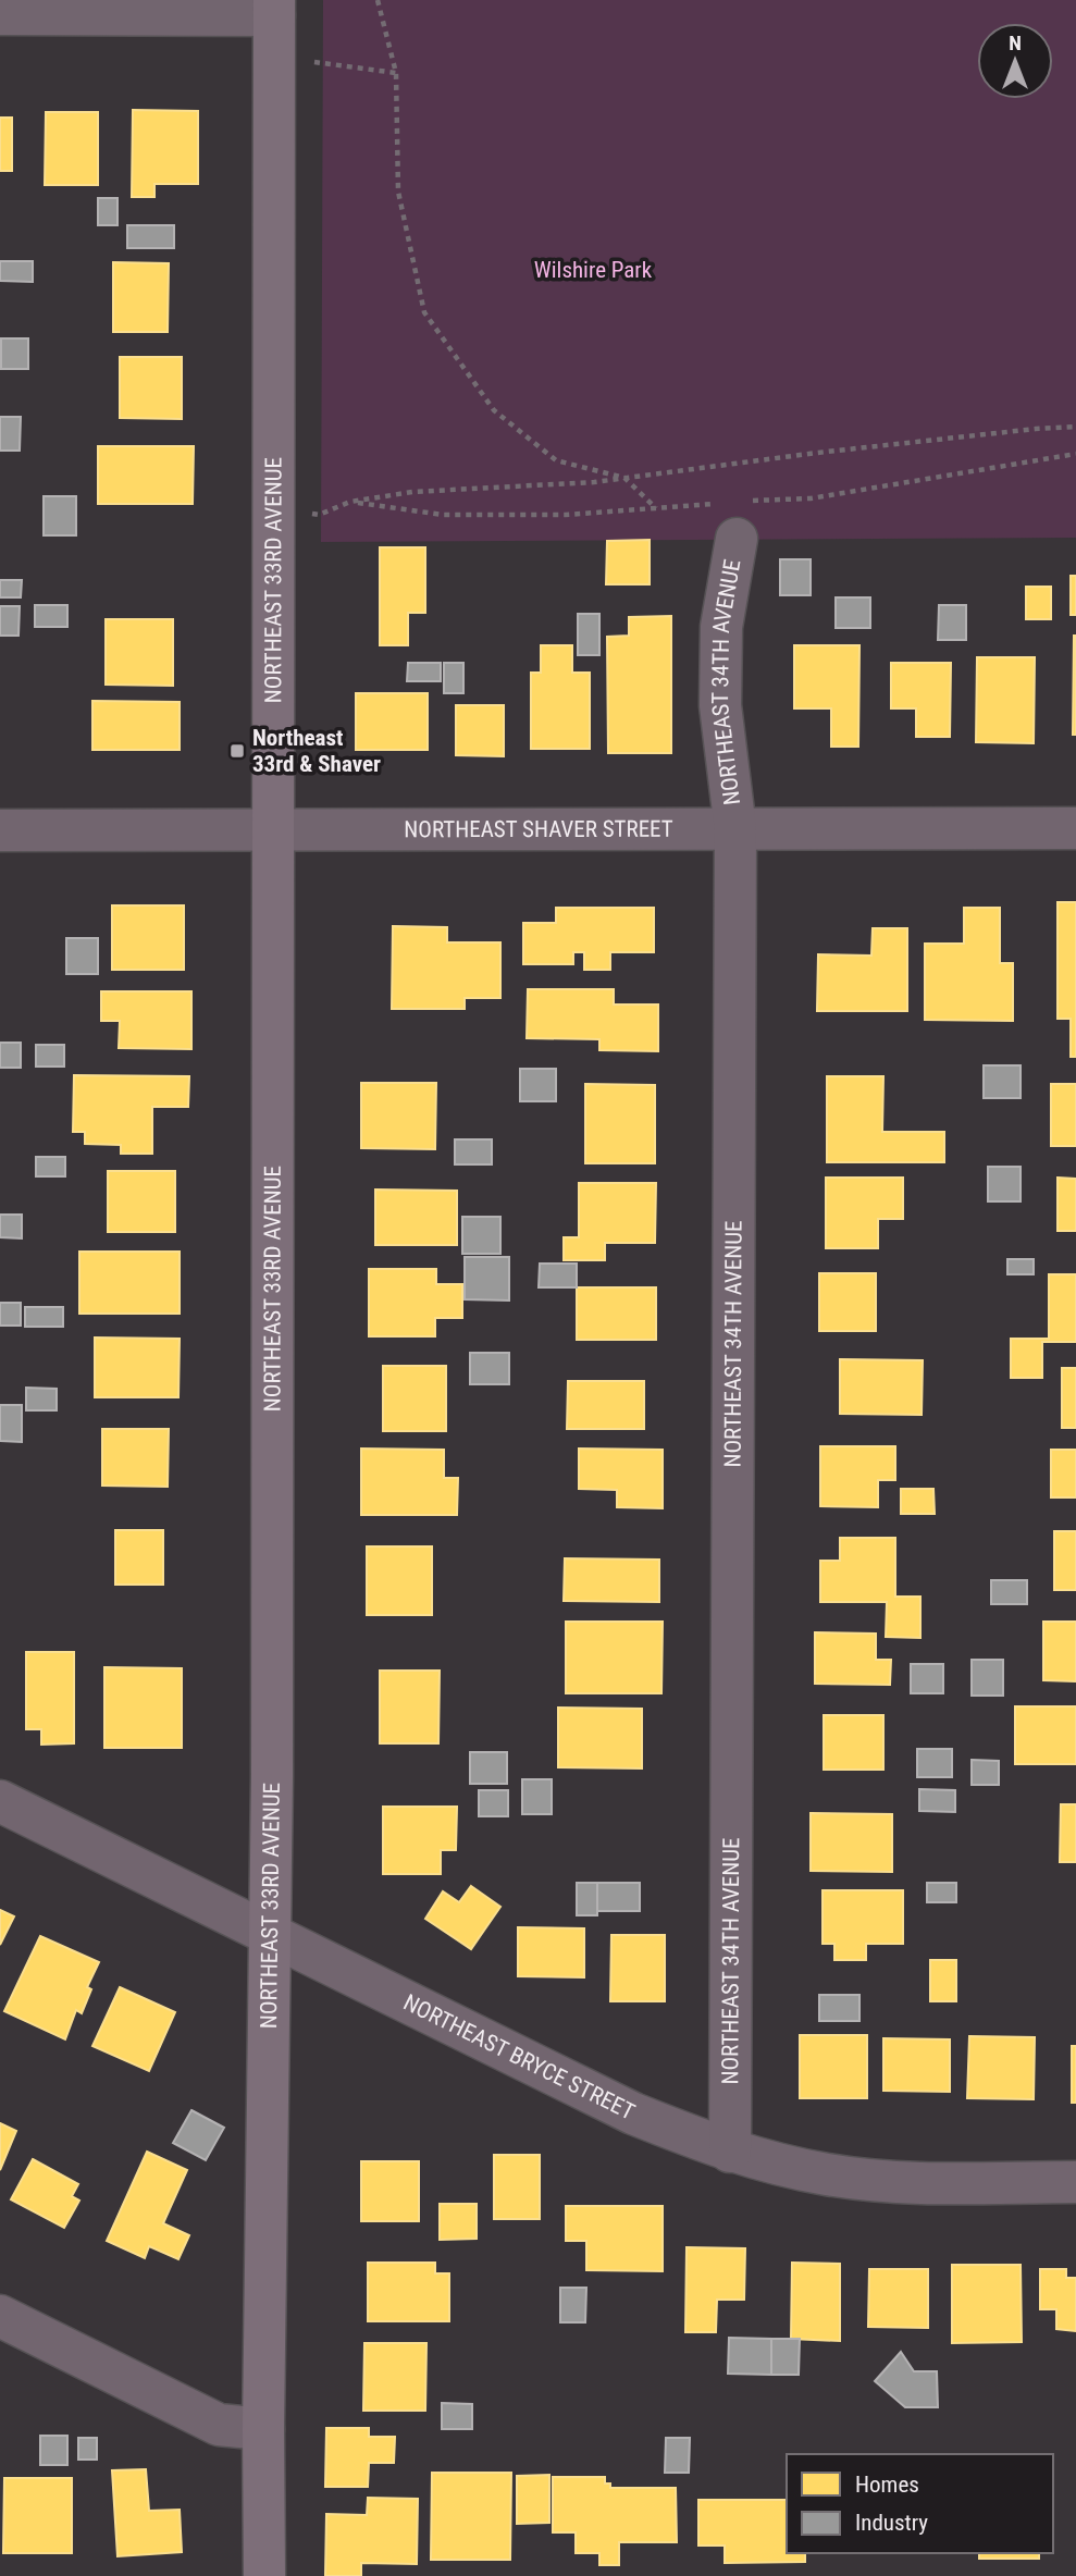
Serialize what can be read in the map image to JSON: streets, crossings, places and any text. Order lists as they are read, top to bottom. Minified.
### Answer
{"streets":{"main road":["NORTHEAST 33RD AVENUE"],"street":["NORTHEAST 34TH AVENUE","NORTHEAST SHAVER STREET","NORTHEAST BRYCE STREET"]},"crossings":[["NORTHEAST 33RD AVENUE","NORTHEAST SHAVER STREET"],["NORTHEAST 33RD AVENUE","NORTHEAST BRYCE STREET"],["NORTHEAST 34TH AVENUE","NORTHEAST SHAVER STREET"],["NORTHEAST 34TH AVENUE","NORTHEAST BRYCE STREET"]],"parks":["Wilshire Park"],"places":{"transit":["Northeast 33rd & Shaver"]},"legend":["Homes","Industry"],"north":"top"}
